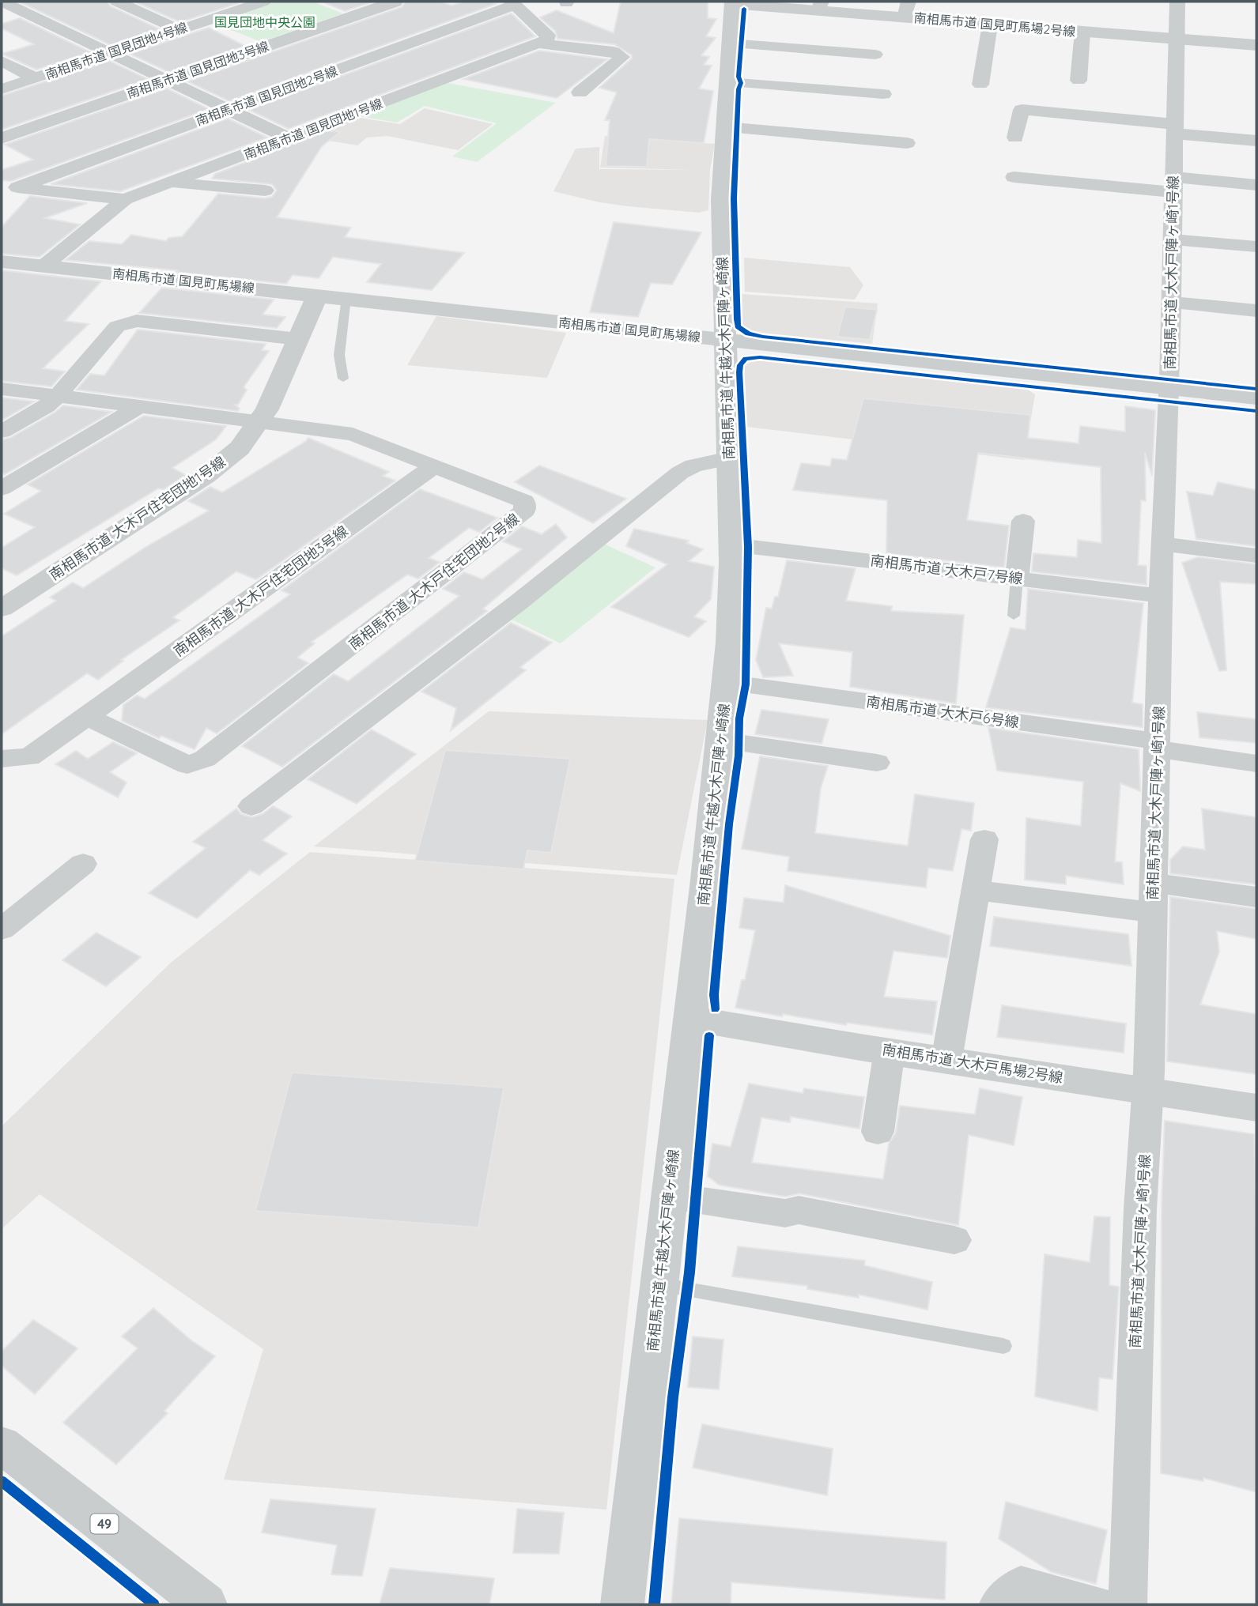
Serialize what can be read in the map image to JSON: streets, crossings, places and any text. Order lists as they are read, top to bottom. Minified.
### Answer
{"streets":{"main road":["49"],"street":["南相馬市道 国見町馬場2号線","南相馬市道 国見団地4号線","南相馬市道 国見団地3号線","南相馬市道 国見団地2号線","南相馬市道 国見団地1号線","南相馬市道 大木戸陣ヶ崎1号線","南相馬市道 国見町馬場線","南相馬市道 牛越大木戸陣ヶ崎線","南相馬市道 大木戸住宅団地1号線","南相馬市道 大木戸7号線","南相馬市道 大木戸住宅団地2号線","南相馬市道 大木戸住宅団地3号線","南相馬市道 大木戸6号線","南相馬市道 大木戸馬場2号線"]},"crossings":[["南相馬市道 国見町馬場2号線","南相馬市道 大木戸陣ヶ崎1号線"],["南相馬市道 国見町馬場2号線","南相馬市道 牛越大木戸陣ヶ崎線"],["南相馬市道 国見団地1号線","南相馬市道 国見町馬場線"],["南相馬市道 大木戸陣ヶ崎1号線","南相馬市道 国見町馬場線"],["南相馬市道 大木戸陣ヶ崎1号線","南相馬市道 大木戸7号線"],["南相馬市道 大木戸陣ヶ崎1号線","南相馬市道 大木戸6号線"],["南相馬市道 大木戸陣ヶ崎1号線","南相馬市道 大木戸馬場2号線"],["南相馬市道 国見町馬場線","南相馬市道 牛越大木戸陣ヶ崎線"],["南相馬市道 国見町馬場線","南相馬市道 大木戸住宅団地1号線"],["南相馬市道 牛越大木戸陣ヶ崎線","南相馬市道 大木戸7号線"],["南相馬市道 牛越大木戸陣ヶ崎線","南相馬市道 大木戸6号線"],["南相馬市道 牛越大木戸陣ヶ崎線","南相馬市道 大木戸馬場2号線"],["南相馬市道 大木戸住宅団地1号線","南相馬市道 大木戸住宅団地2号線"],["南相馬市道 大木戸住宅団地2号線","南相馬市道 大木戸住宅団地3号線"]],"parks":["国見団地中央公園"]}
